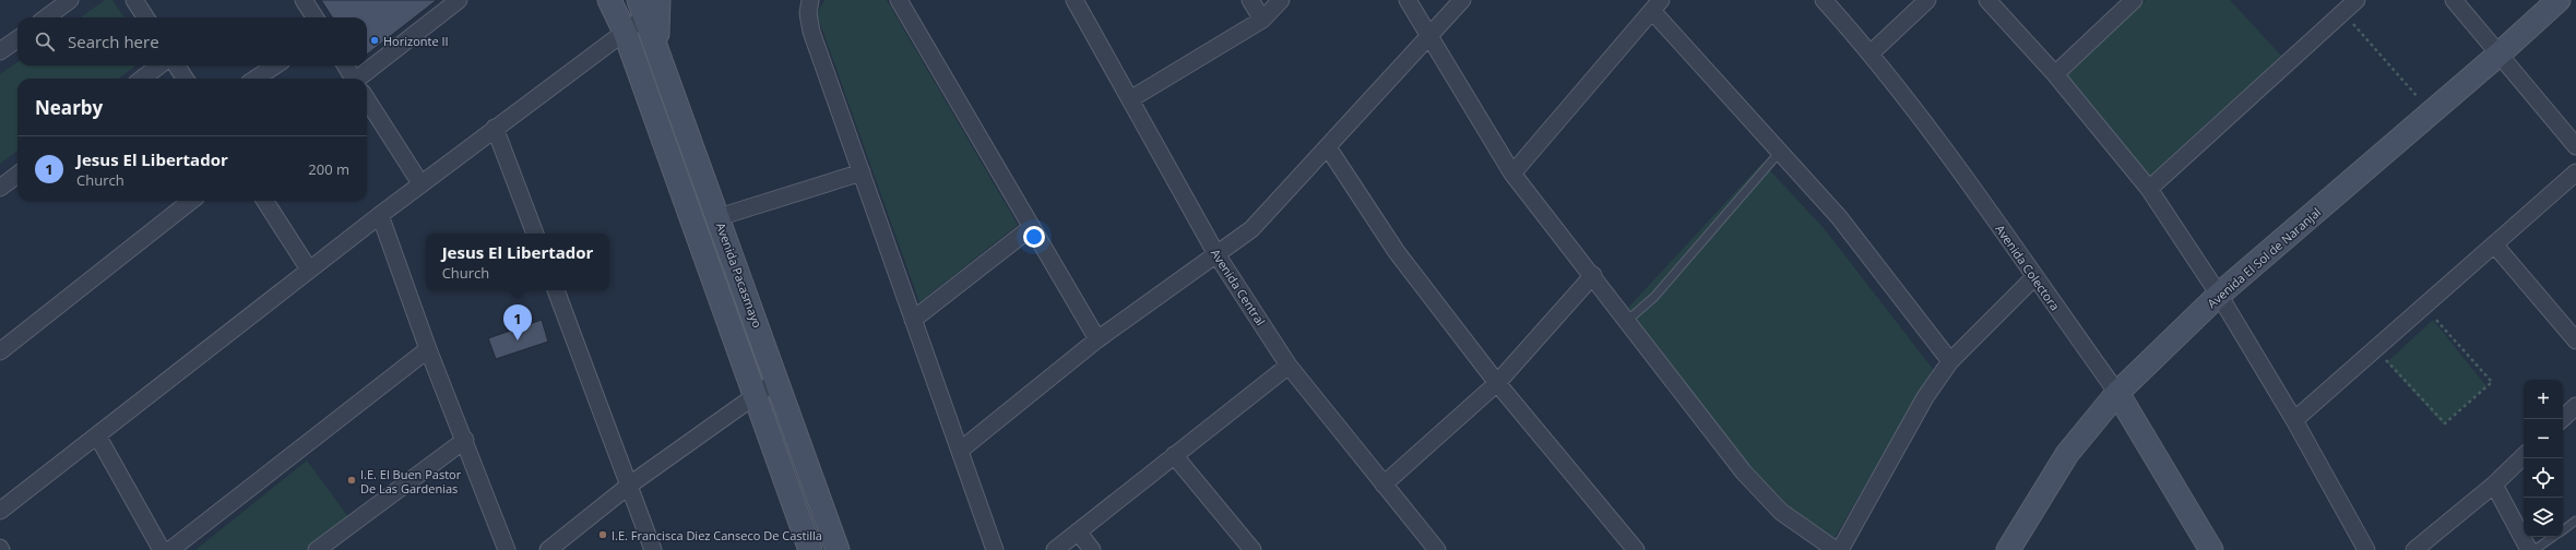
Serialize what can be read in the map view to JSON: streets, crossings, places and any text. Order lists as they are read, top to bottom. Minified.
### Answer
{"streets":{"main road":["Avenida El Sol de Naranjal","Avenida Colectora","Avenida Pacasmayo"],"street":["Avenida Central"]},"crossings":[["Avenida El Sol de Naranjal","Avenida Colectora"]],"places":["Horizonte II","I.E. El Buen Pastor De Las Gardenias","I.E. Francisca Diez Canseco De Castilla"],"page":{"search":"Search here","heading":"Nearby","list":[{"mark":"1","name":"Jesus El Libertador","note":"Church","value":"200 m"}],"popup":["Jesus El Libertador","Church"],"pins":"1","map_buttons":["+","−"]}}
